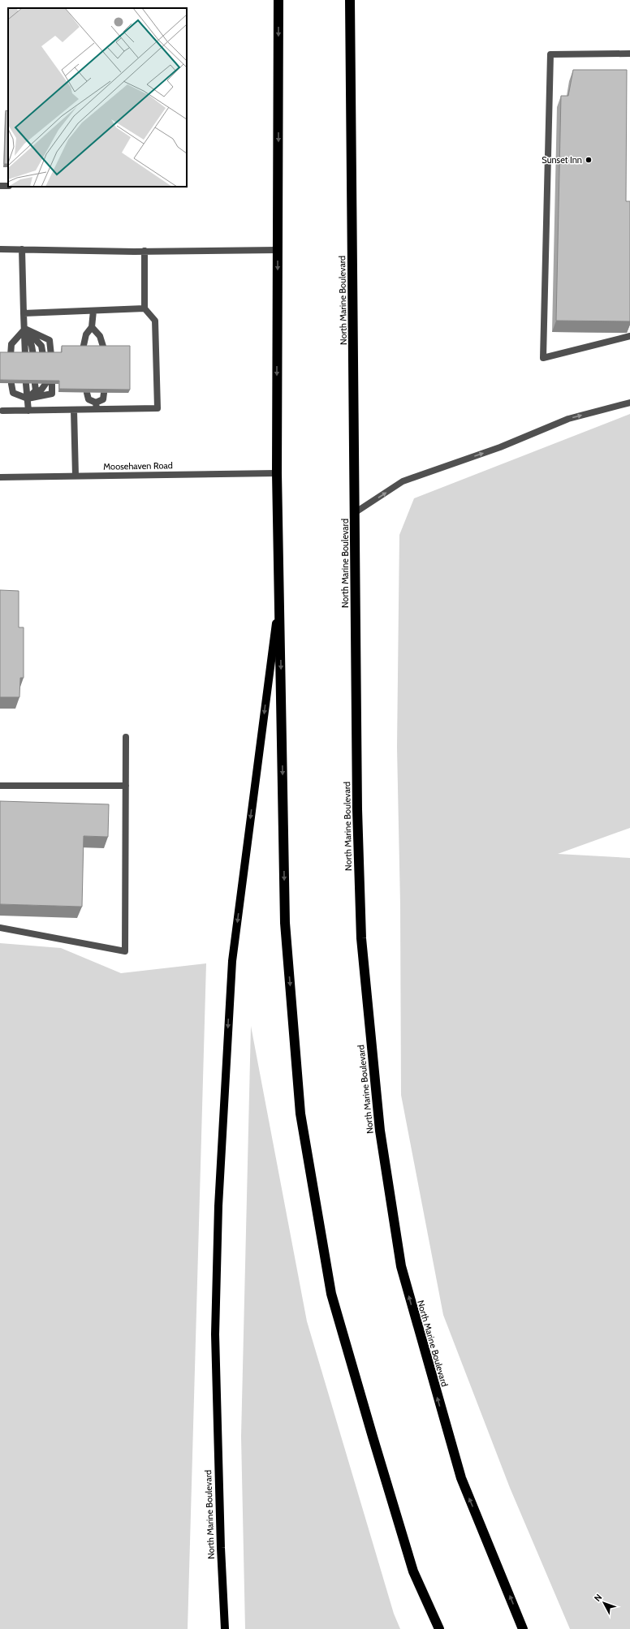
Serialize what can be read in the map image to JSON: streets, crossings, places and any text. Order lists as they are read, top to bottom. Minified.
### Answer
{"streets":{"highway":["North Marine Boulevard"],"street":["Moosehaven Road"]},"crossings":[["North Marine Boulevard","Moosehaven Road"]],"places":["Sunset Inn"],"north":"top left"}
